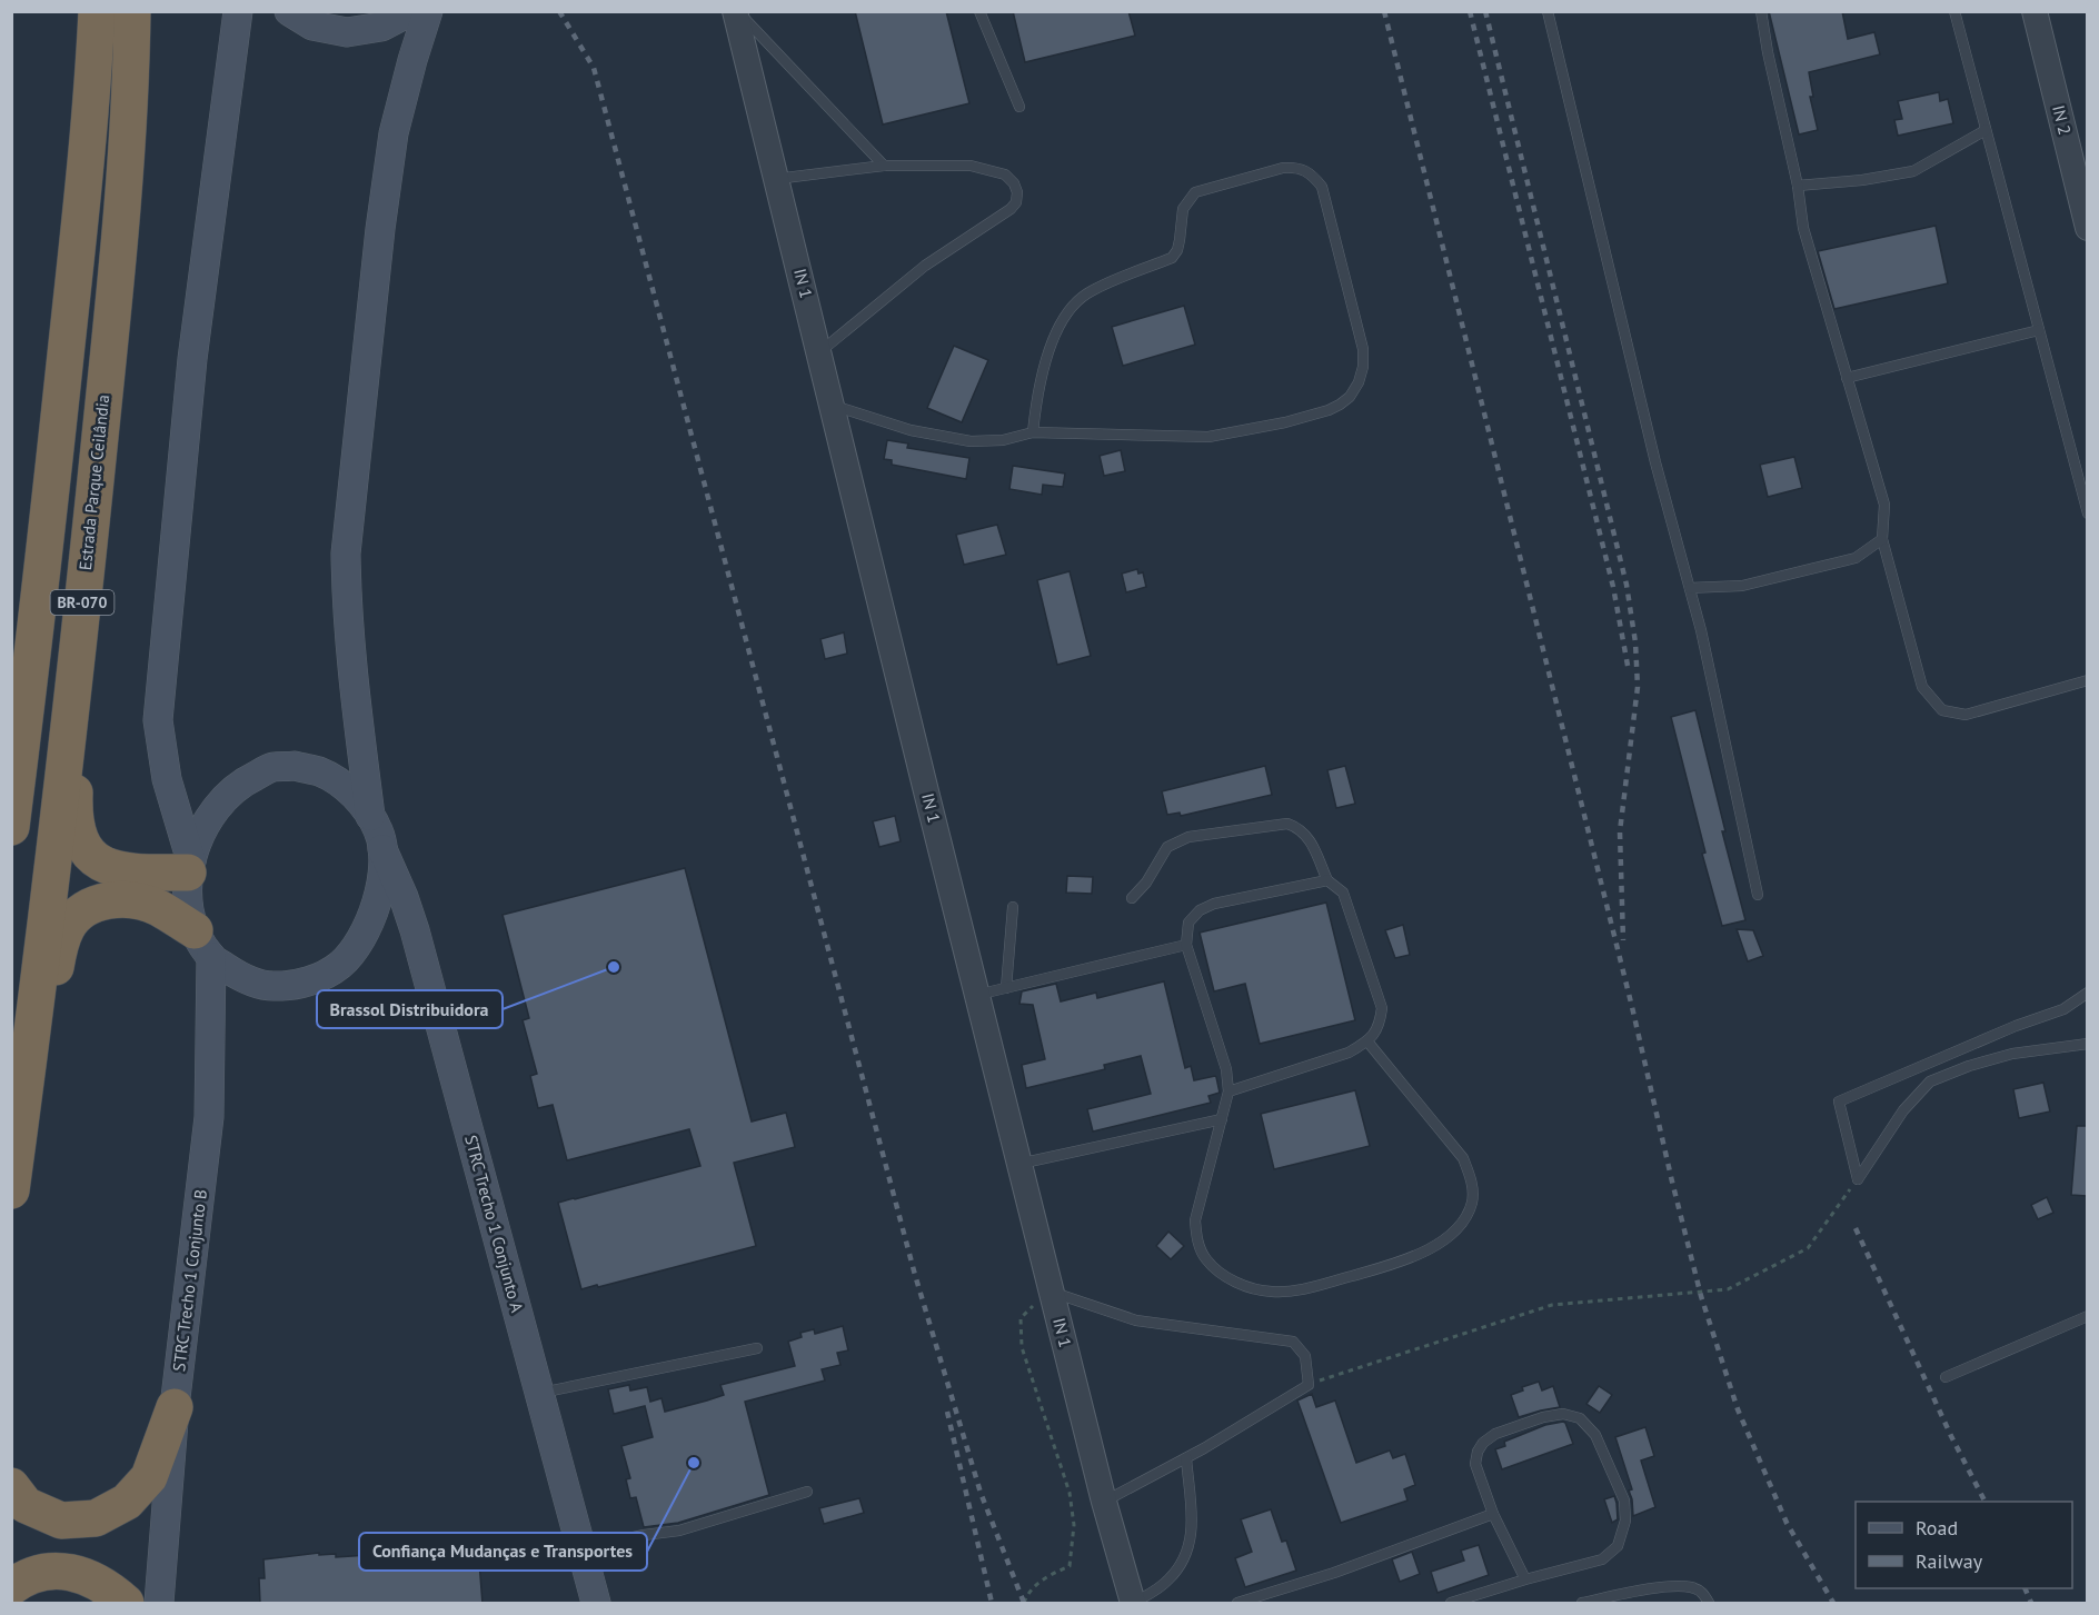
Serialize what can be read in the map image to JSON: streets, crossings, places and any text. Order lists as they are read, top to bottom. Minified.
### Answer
{"streets":{"highway":["Estrada Parque Ceilândia","BR-070"],"main road":["STRC Trecho 1 Conjunto A","STRC Trecho 1 Conjunto B"],"street":["IN 2","IN 1"]},"crossings":[["STRC Trecho 1 Conjunto A","STRC Trecho 1 Conjunto B"]],"places":["Brassol Distribuidora","Confiança Mudanças e Transportes"],"legend":["Road","Railway"]}
